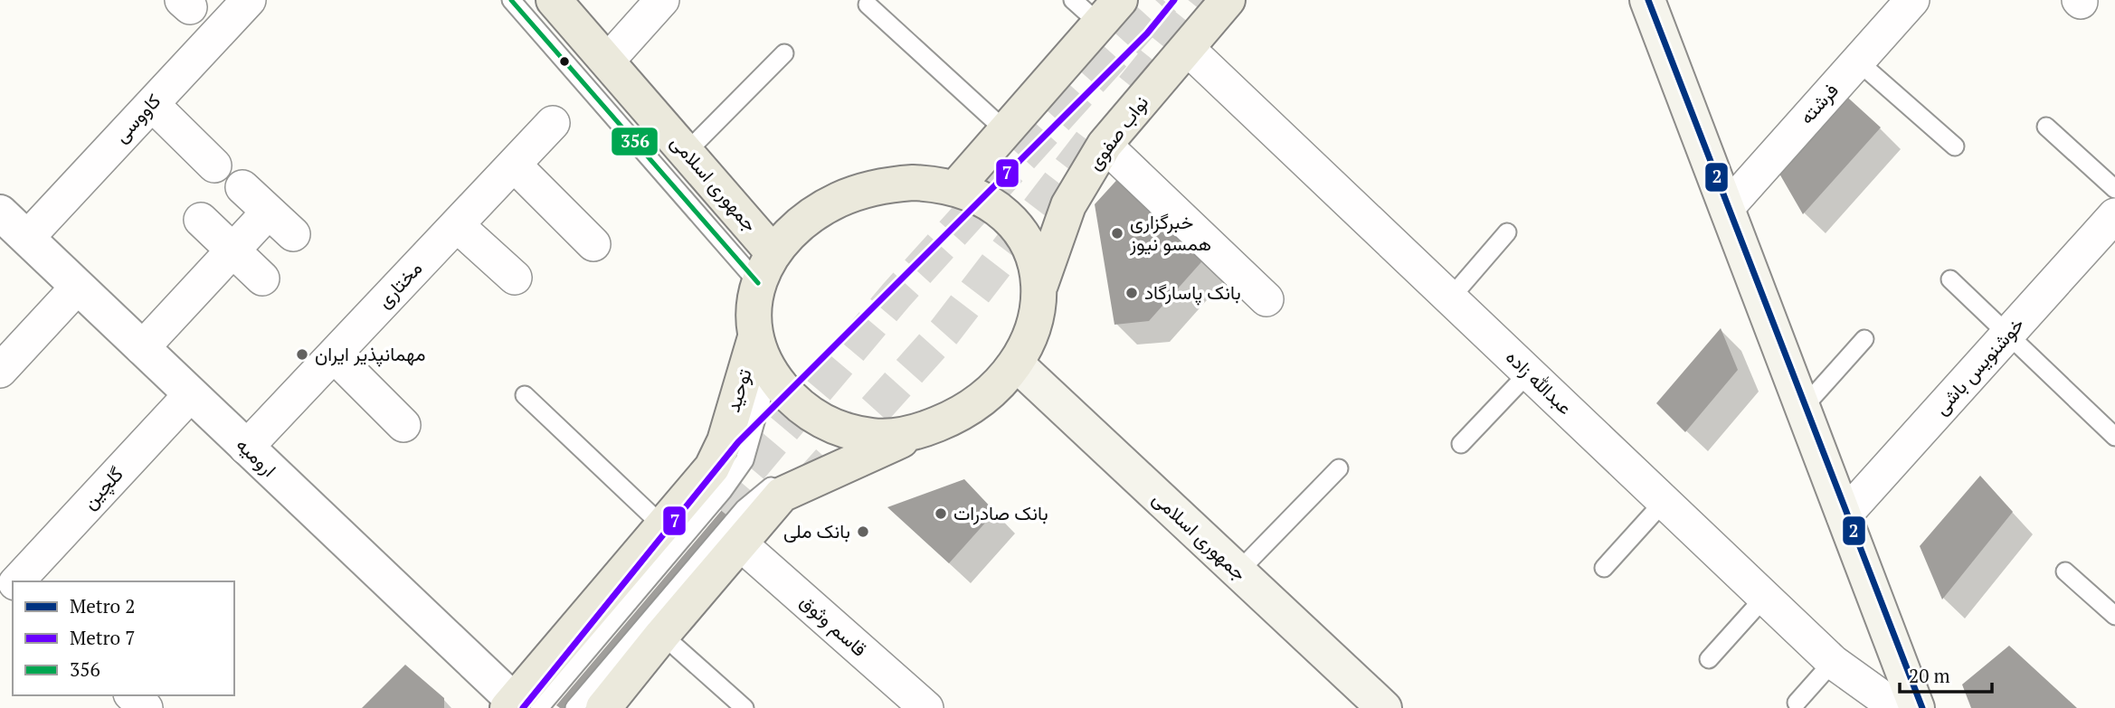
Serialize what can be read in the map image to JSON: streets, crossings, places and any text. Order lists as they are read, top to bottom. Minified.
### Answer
{"streets":{"main road":["نواب صفوی","جمهوری اسلامی","توحید"],"street":["فرشته","کاووسی","مختاری","خوشنویس باشی","عبدالله زاده","ارومیه","گلچین","قاسم وثوق"]},"crossings":[["کاووسی","ارومیه"],["نواب صفوی","عبدالله زاده"],["مختاری","ارومیه"],["توحید","ارومیه"],["ارومیه","گلچین"]],"places":["خبرگزاری همسو نیوز","بانک پاسارگاد","مهمانپذیر ایران","بانک صادرات","بانک ملی"],"lines":["metro line 2","metro line 7","transit line 356"],"legend":["Metro 2","Metro 7","356"],"scale_bar":"20 m"}
